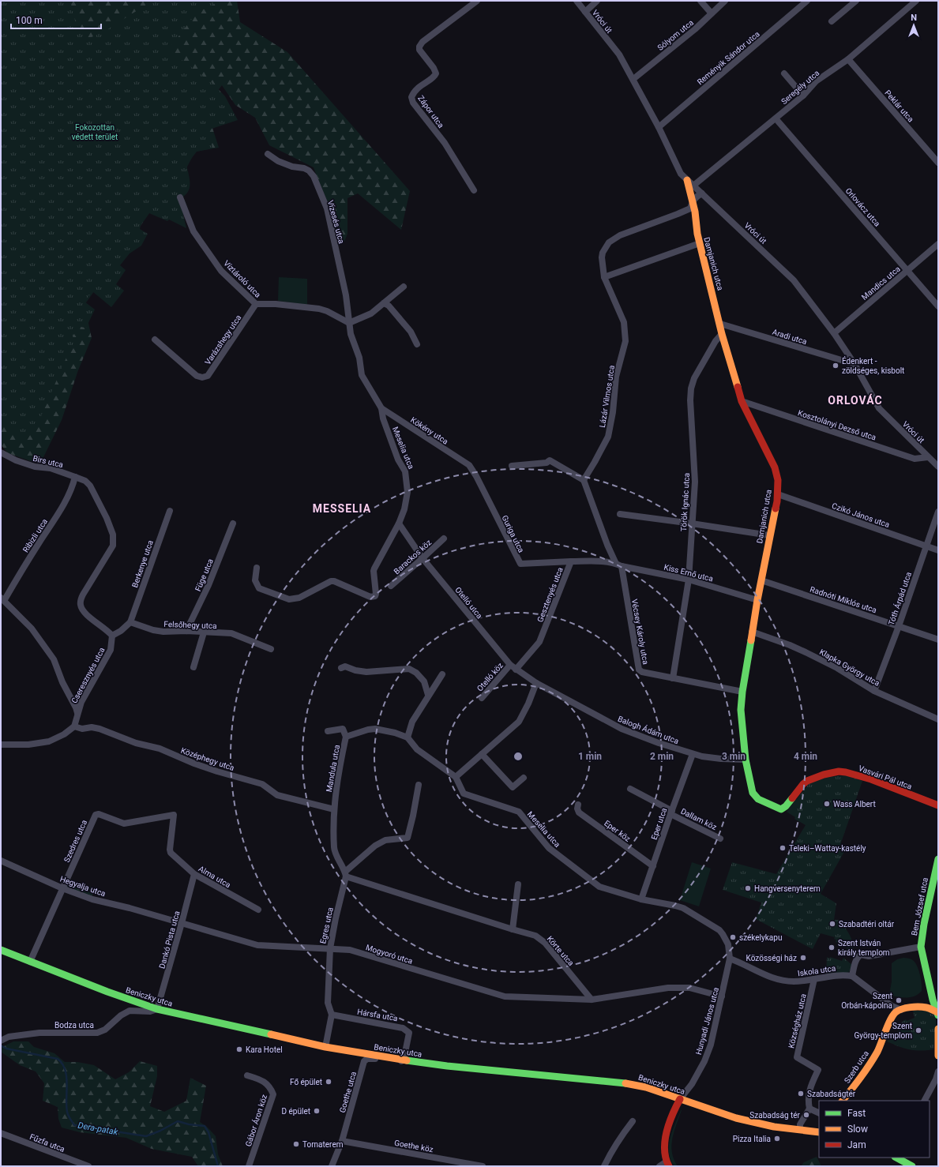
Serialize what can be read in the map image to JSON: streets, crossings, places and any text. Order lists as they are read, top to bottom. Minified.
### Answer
{"streets":{"street":["Vróci út","Sólyom utca","Reményik Sándor utca","Seregély utca","Peklár utca","Zápor utca","Orlovácz utca","Vízesés utca","Damjanich utca","Víztároló utca","Mandics utca","Aradi utca","Varázshegy utca","Lázár Vilmos utca","Kosztolányi Dezső utca","Kökény utca","Meselia utca","Birs utca","Török Ignác utca","Czikó János utca","Guriga utca","Ribizli utca","Barackos köz","Berkenye utca","Kiss Ernő utca","Füge utca","Gesztenyés utca","Tóth Árpád utca","Radnóti Miklós utca","Otelló utca","Felsőhegy utca","Vécsey Károly utca","Klapka György utca","Cseresznyés utca","Otelló köz","Balogh Ádám utca","Középhegy utca","Mandula utca","Vasvári Pál utca","Dallam köz","Eper utca","Eper köz","Szedres utca","Alma utca","Hegyalja utca","Bem József utca","Egres utca","Dankó Pista utca","Körte utca","Mogyoró utca","Iskola utca","Beniczky utca","Hársfa utca","Hunyadi János utca","Községház utca","Bodza utca","Szerb utca","Goethe utca","Gábor Áron köz","Fűzfa utca","Goethe köz"]},"crossings":[["Vróci út","Sólyom utca"],["Vróci út","Reményik Sándor utca"],["Vróci út","Seregély utca"],["Vróci út","Damjanich utca"],["Vróci út","Mandics utca"],["Vróci út","Aradi utca"],["Vróci út","Kosztolányi Dezső utca"],["Seregély utca","Peklár utca"],["Seregély utca","Orlovácz utca"],["Orlovácz utca","Mandics utca"],["Vízesés utca","Víztároló utca"],["Vízesés utca","Meselia utca"],["Damjanich utca","Aradi utca"],["Damjanich utca","Lázár Vilmos utca"],["Damjanich utca","Kosztolányi Dezső utca"],["Damjanich utca","Török Ignác utca"],["Damjanich utca","Czikó János utca"],["Damjanich utca","Kiss Ernő utca"],["Damjanich utca","Radnóti Miklós utca"],["Damjanich utca","Vécsey Károly utca"],["Damjanich utca","Klapka György utca"],["Damjanich utca","Balogh Ádám utca"],["Damjanich utca","Vasvári Pál utca"],["Víztároló utca","Varázshegy utca"],["Víztároló utca","Meselia utca"],["Lázár Vilmos utca","Vécsey Károly utca"],["Kökény utca","Meselia utca"],["Kökény utca","Guriga utca"],["Meselia utca","Otelló utca"],["Meselia utca","Eper utca"],["Meselia utca","Iskola utca"],["Meselia utca","Hunyadi János utca"],["Birs utca","Ribizli utca"],["Török Ignác utca","Kiss Ernő utca"],["Török Ignác utca","Vécsey Károly utca"],["Czikó János utca","Tóth Árpád utca"],["Guriga utca","Gesztenyés utca"],["Barackos köz","Otelló utca"],["Berkenye utca","Felsőhegy utca"],["Kiss Ernő utca","Gesztenyés utca"],["Kiss Ernő utca","Vécsey Károly utca"],["Füge utca","Felsőhegy utca"],["Gesztenyés utca","Otelló utca"],["Gesztenyés utca","Vécsey Károly utca"],["Tóth Árpád utca","Radnóti Miklós utca"],["Tóth Árpád utca","Klapka György utca"],["Otelló utca","Otelló köz"],["Otelló utca","Balogh Ádám utca"],["Cseresznyés utca","Középhegy utca"],["Balogh Ádám utca","Eper utca"],["Középhegy utca","Mandula utca"],["Dallam köz","Eper utca"],["Eper utca","Eper köz"],["Szedres utca","Alma utca"],["Szedres utca","Hegyalja utca"],["Szedres utca","Beniczky utca"],["Alma utca","Dankó Pista utca"],["Hegyalja utca","Dankó Pista utca"],["Hegyalja utca","Mogyoró utca"],["Egres utca","Körte utca"],["Egres utca","Mogyoró utca"],["Egres utca","Beniczky utca"],["Egres utca","Hársfa utca"],["Dankó Pista utca","Mogyoró utca"],["Dankó Pista utca","Beniczky utca"],["Dankó Pista utca","Bodza utca"],["Körte utca","Mogyoró utca"],["Iskola utca","Hunyadi János utca"],["Iskola utca","Községház utca"],["Beniczky utca","Hársfa utca"],["Beniczky utca","Hunyadi János utca"],["Beniczky utca","Bodza utca"],["Beniczky utca","Goethe utca"],["Hársfa utca","Goethe utca"],["Goethe utca","Goethe köz"]],"districts":["ORLOVÁC","MESSELIA"],"water":["Dera-patak"],"parks":["Fokozottan védett terület"],"places":["Édenkert - zöldséges, kisbolt","Wass Albert","Teleki–Wattay-kastély","Hangversenyterem","Szabadtéri oltár","székelykapu","Szent István király templom","Közösségi ház","Szent Orbán-kápolna","Szent György-templom","Kara Hotel","Fő épület","Szabadságtér","D épület","Szabadság tér","Pizza Italia","Tornaterem"],"legend":["Fast","Slow","Jam"],"scale_bar":"100 m","north":"top","rings":["1 min","2 min","3 min","4 min"]}
